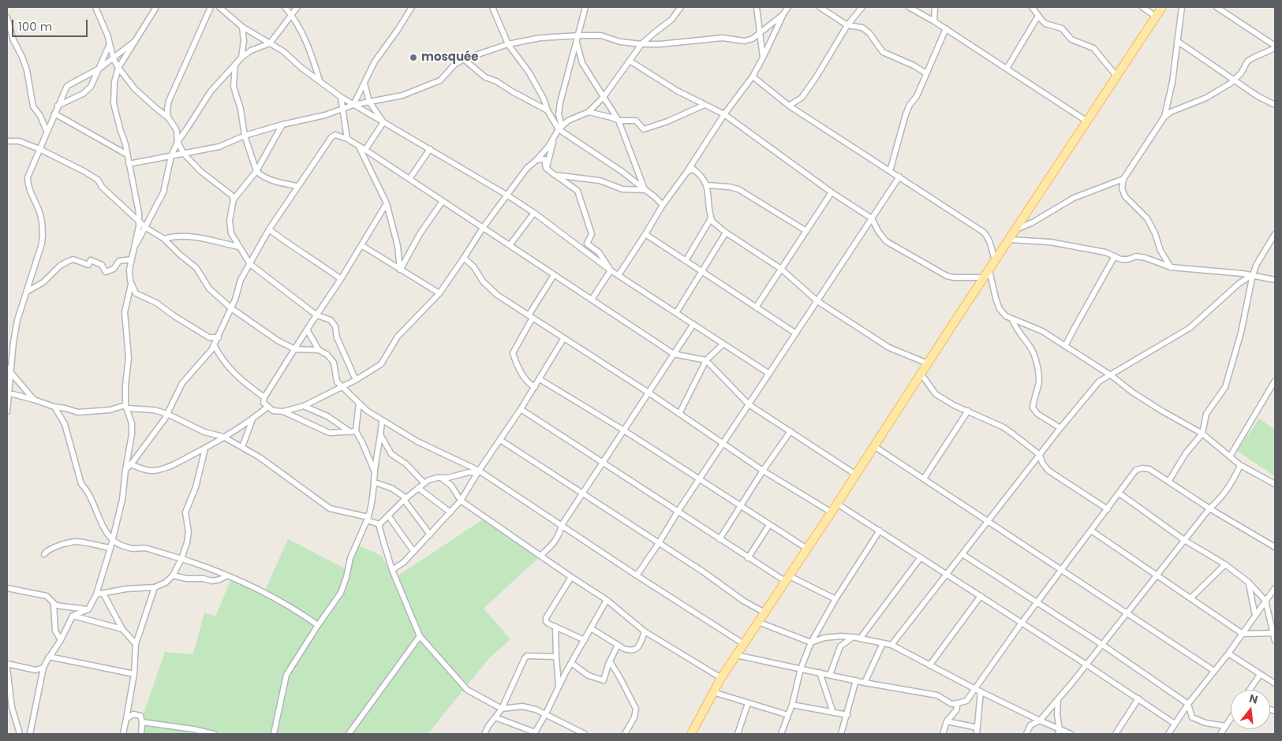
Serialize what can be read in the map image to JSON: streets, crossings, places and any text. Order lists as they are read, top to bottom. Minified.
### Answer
{"places":["mosquée"],"scale_bar":"100 m","north":"top"}
